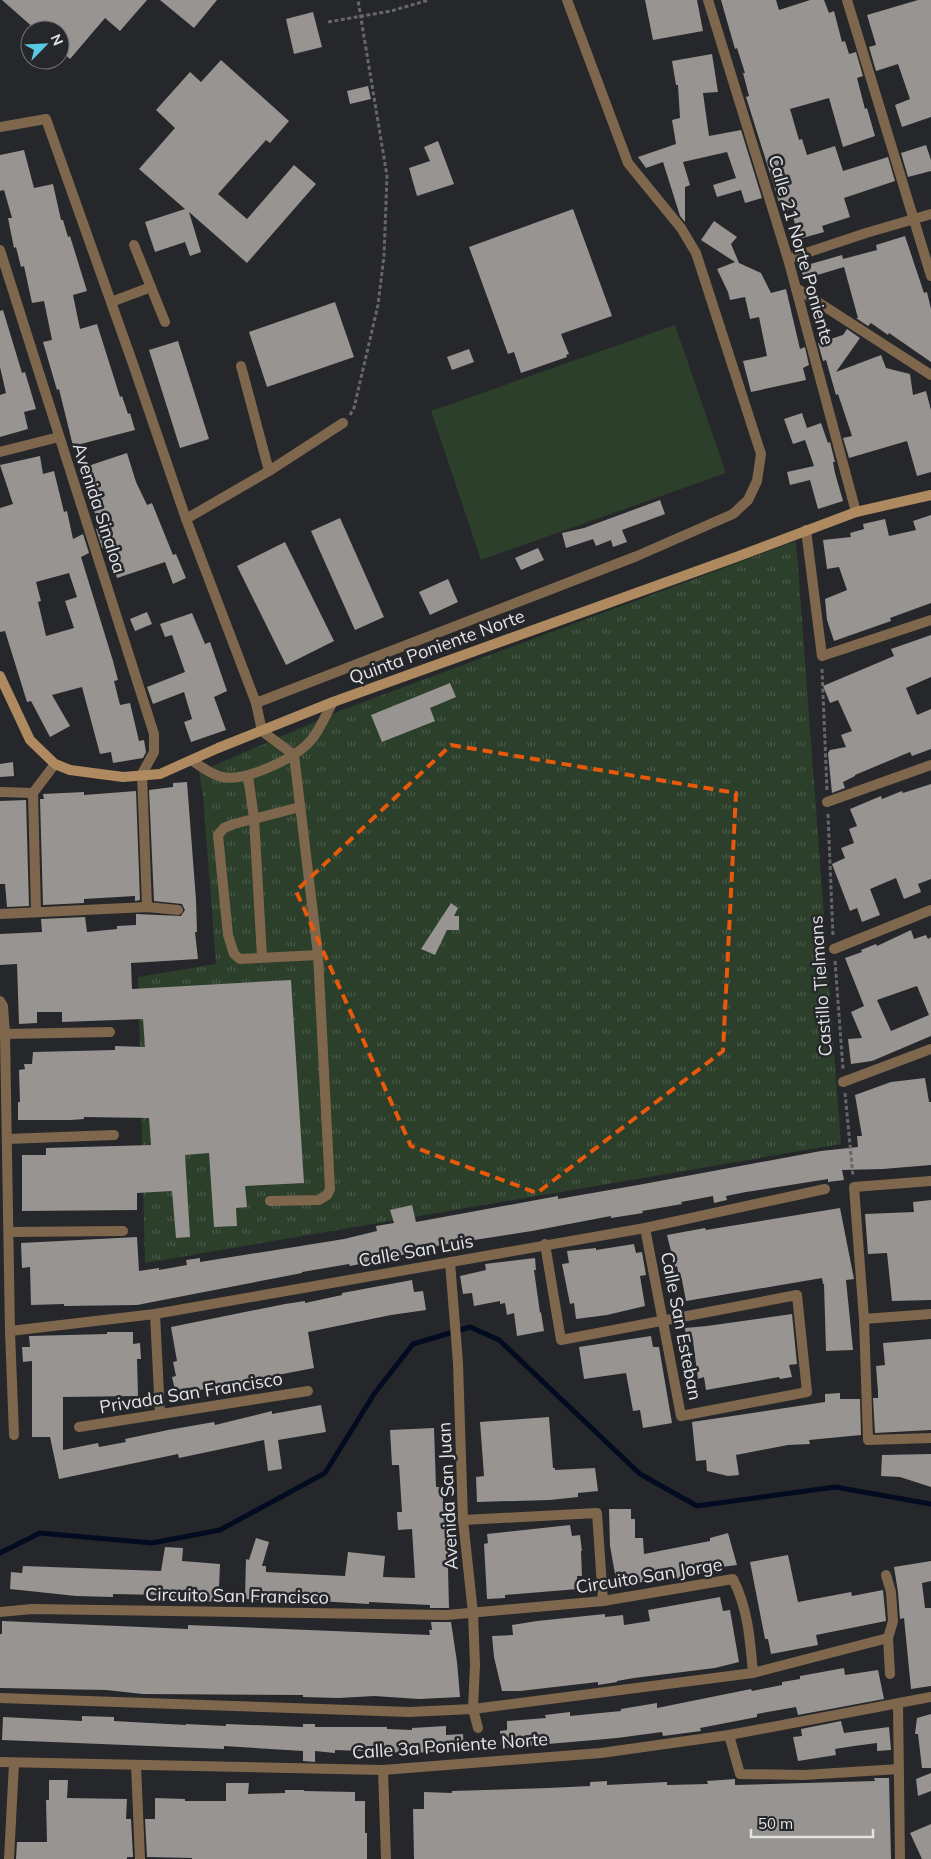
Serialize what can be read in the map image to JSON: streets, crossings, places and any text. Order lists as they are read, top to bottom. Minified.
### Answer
{"streets":{"street":["Calle 21 Norte Poniente","Avenida Sinaloa","Quinta Poniente Norte","Calle San Luis","Calle San Esteban","Privada San Francisco","Avenida San Juan","Circuito San Jorge","Circuito San Francisco","Calle 3a Poniente Norte"],"path":["Castillo Tielmans"]},"crossings":[["Calle 21 Norte Poniente","Quinta Poniente Norte"],["Avenida Sinaloa","Quinta Poniente Norte"],["Calle San Luis","Calle San Esteban"],["Calle San Luis","Avenida San Juan"],["Avenida San Juan","Circuito San Jorge"],["Avenida San Juan","Circuito San Francisco"],["Circuito San Jorge","Circuito San Francisco"]],"scale_bar":"50 m","north":"top right"}
